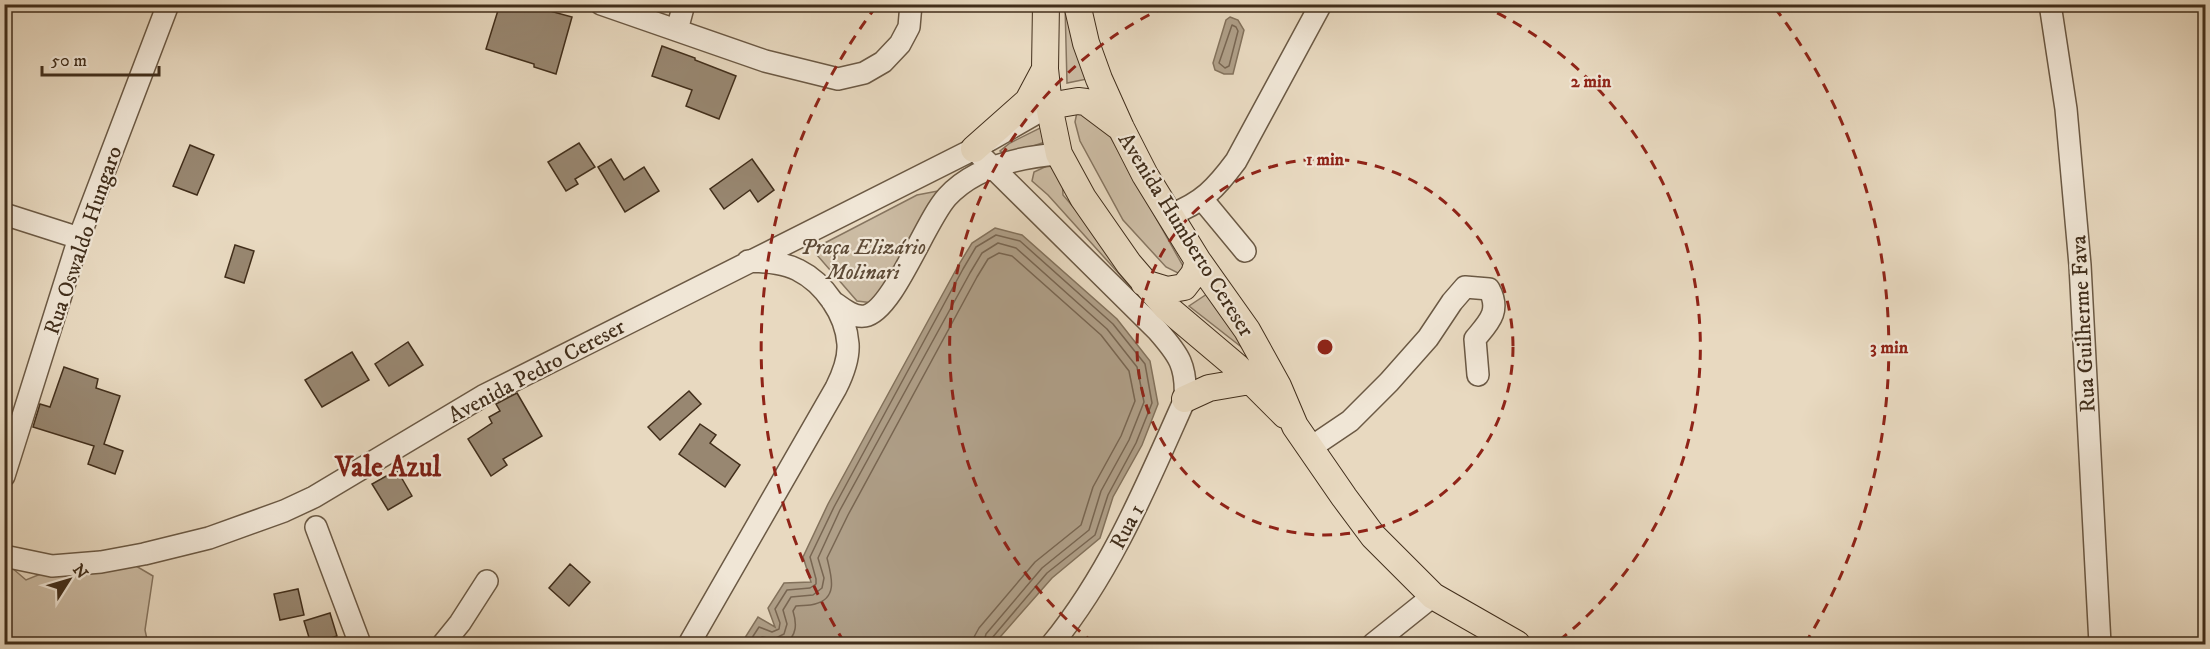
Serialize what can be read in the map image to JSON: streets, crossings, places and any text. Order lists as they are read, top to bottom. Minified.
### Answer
{"streets":{"main road":["Avenida Humberto Cereser"],"street":["Rua Oswaldo Hungaro","Rua Guilherme Fava","Avenida Pedro Cereser","Rua 1"]},"crossings":[["Avenida Humberto Cereser","Avenida Pedro Cereser"]],"districts":["Vale Azul"],"parks":["Praça Elizário Molinari"],"scale_bar":"50 m","north":"top right","rings":["2 min","1 min","3 min"]}
